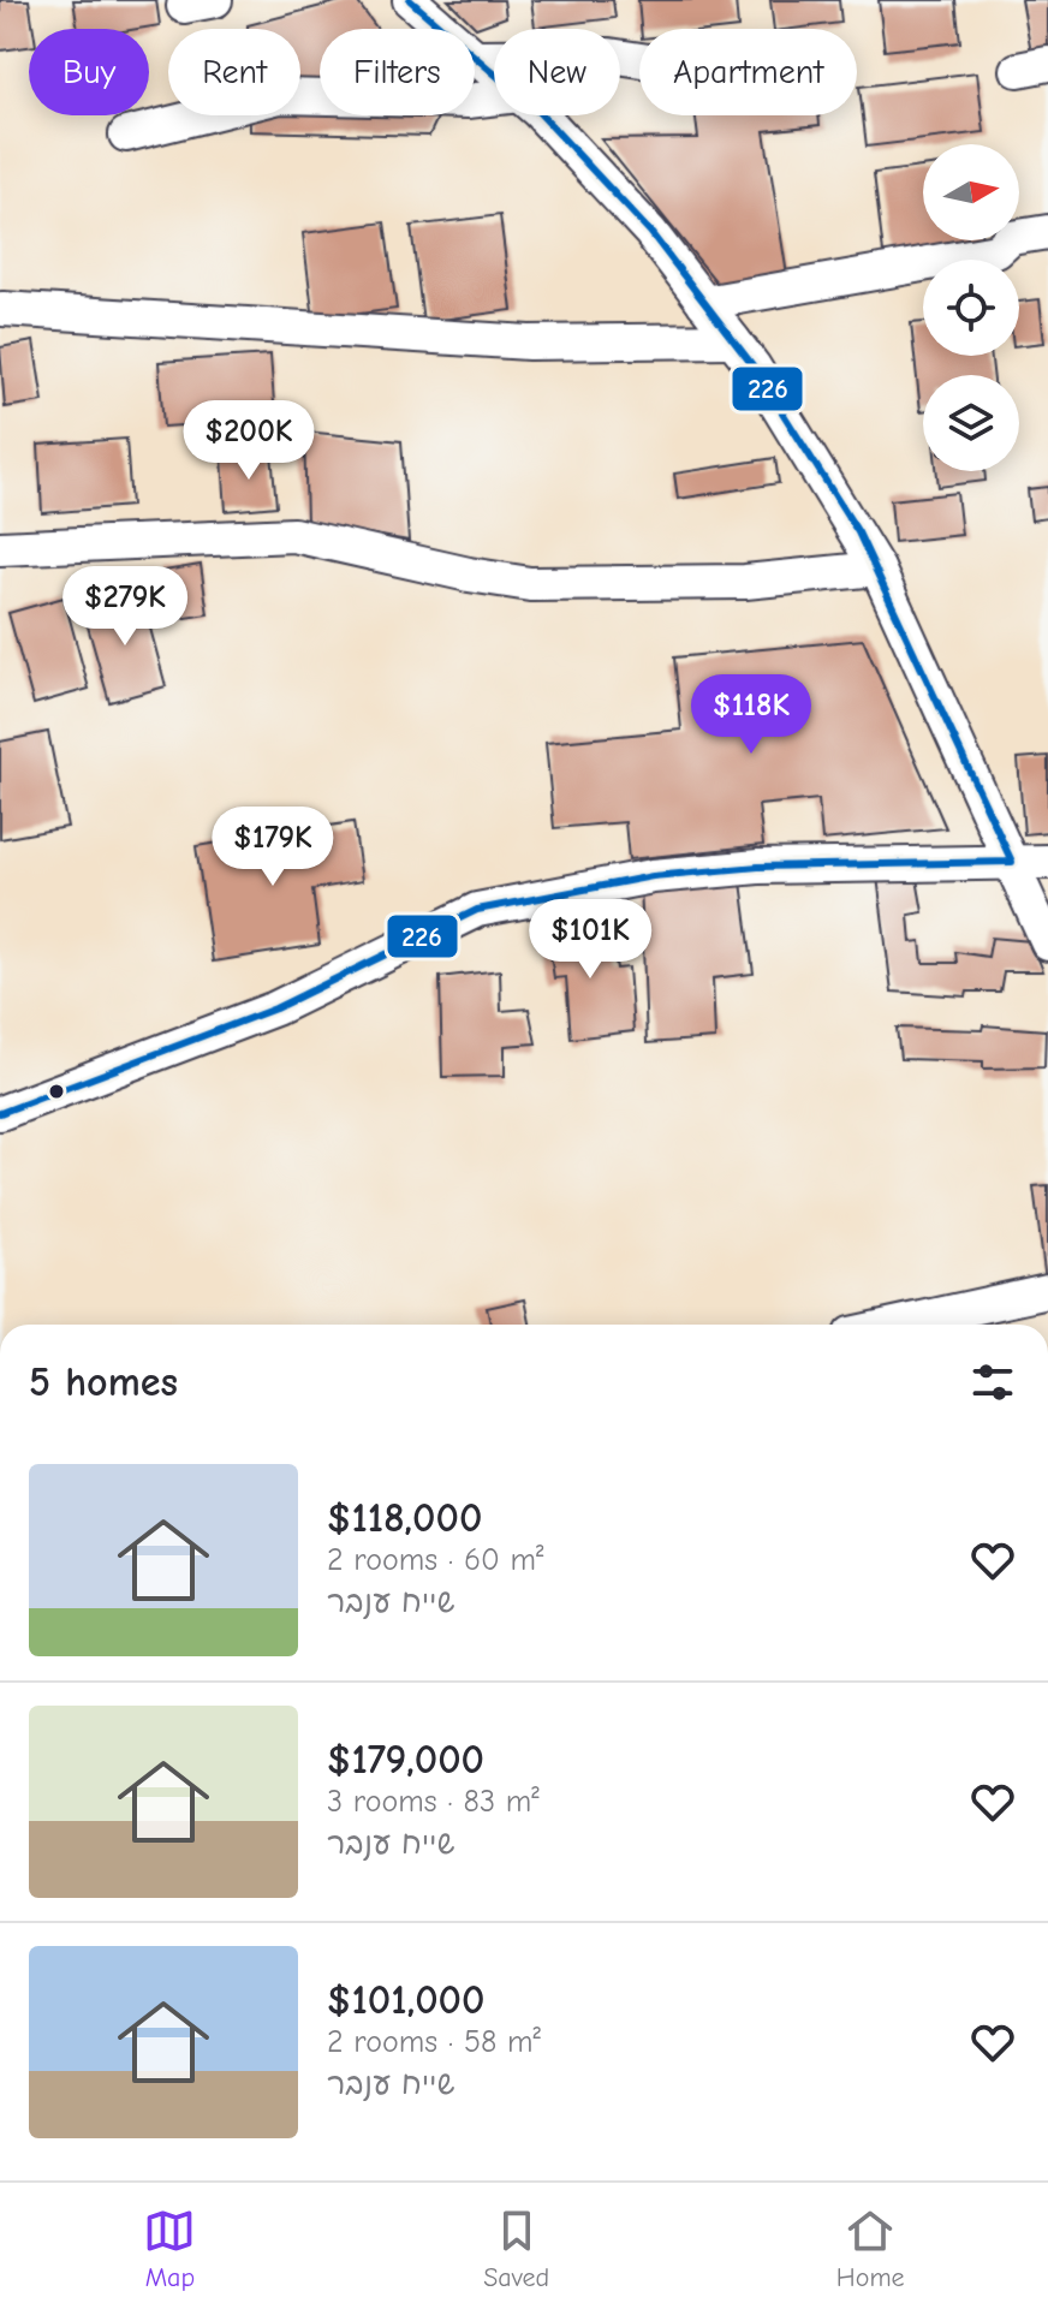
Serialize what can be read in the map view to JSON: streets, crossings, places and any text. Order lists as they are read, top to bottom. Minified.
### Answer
{"lines":["transit line 226"],"north":"right","page":{"chip":["Buy","Rent","Filters","New","Apartment"],"price":["$200K","$279K","$118K","$179K","$101K"],"heading":"5 homes","list":[{"name":"$118,000","note":"2 rooms · 60 m² · שייח ענבר"},{"name":"$179,000","note":"3 rooms · 83 m² · שייח ענבר"},{"name":"$101,000","note":"2 rooms · 58 m² · שייח ענבר"}],"tabs":["Map","Saved","Home"]}}
